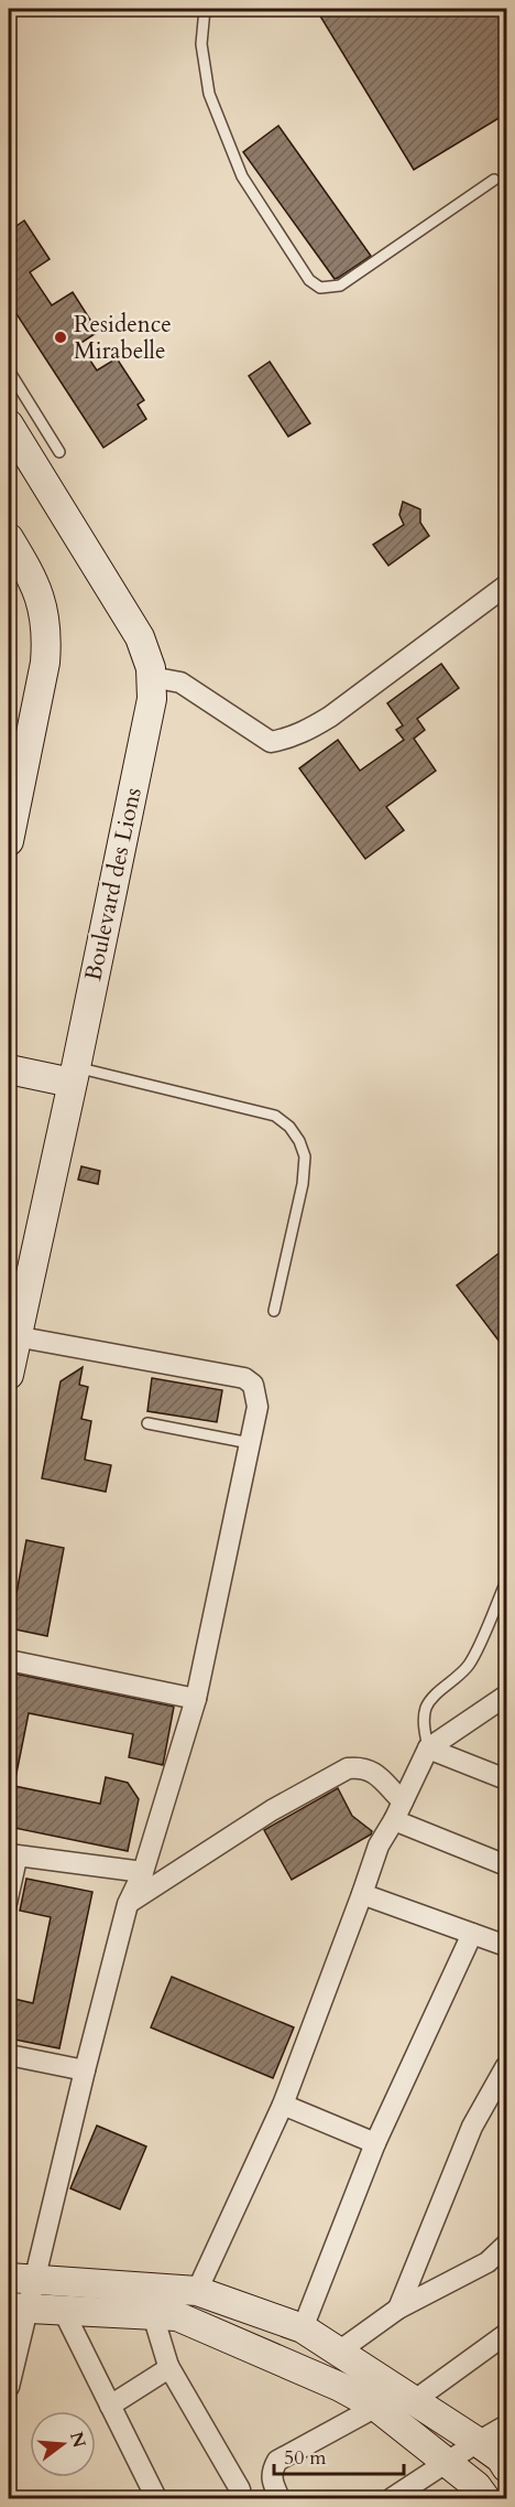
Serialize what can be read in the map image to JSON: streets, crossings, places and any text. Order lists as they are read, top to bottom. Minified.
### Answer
{"streets":{"main road":["Boulevard des Lions"]},"places":["Residence Mirabelle"],"scale_bar":"50 m","north":"right"}
